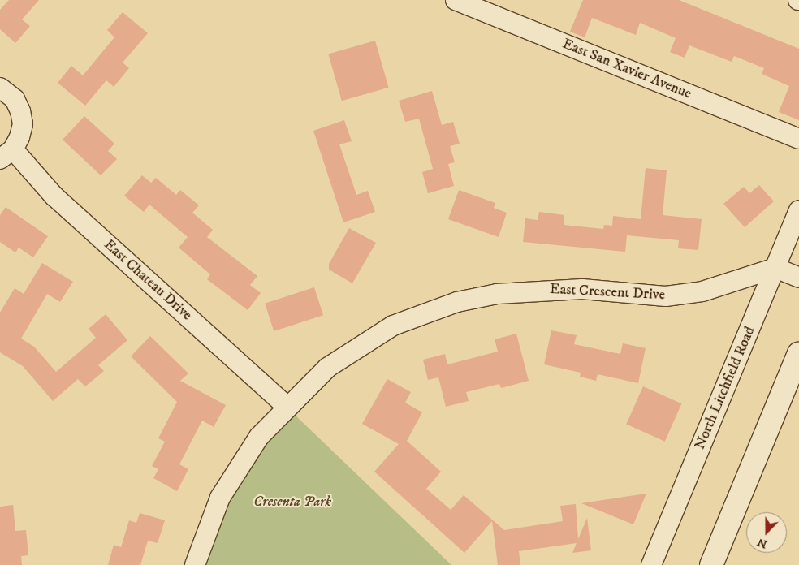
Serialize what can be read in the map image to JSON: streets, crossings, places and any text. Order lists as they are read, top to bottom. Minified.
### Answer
{"streets":{"street":["East San Xavier Avenue","East Chateau Drive","East Crescent Drive","North Litchfield Road"]},"crossings":[["East Chateau Drive","East Crescent Drive"],["East Crescent Drive","North Litchfield Road"]],"parks":["Cresenta Park"],"north":"bottom"}
